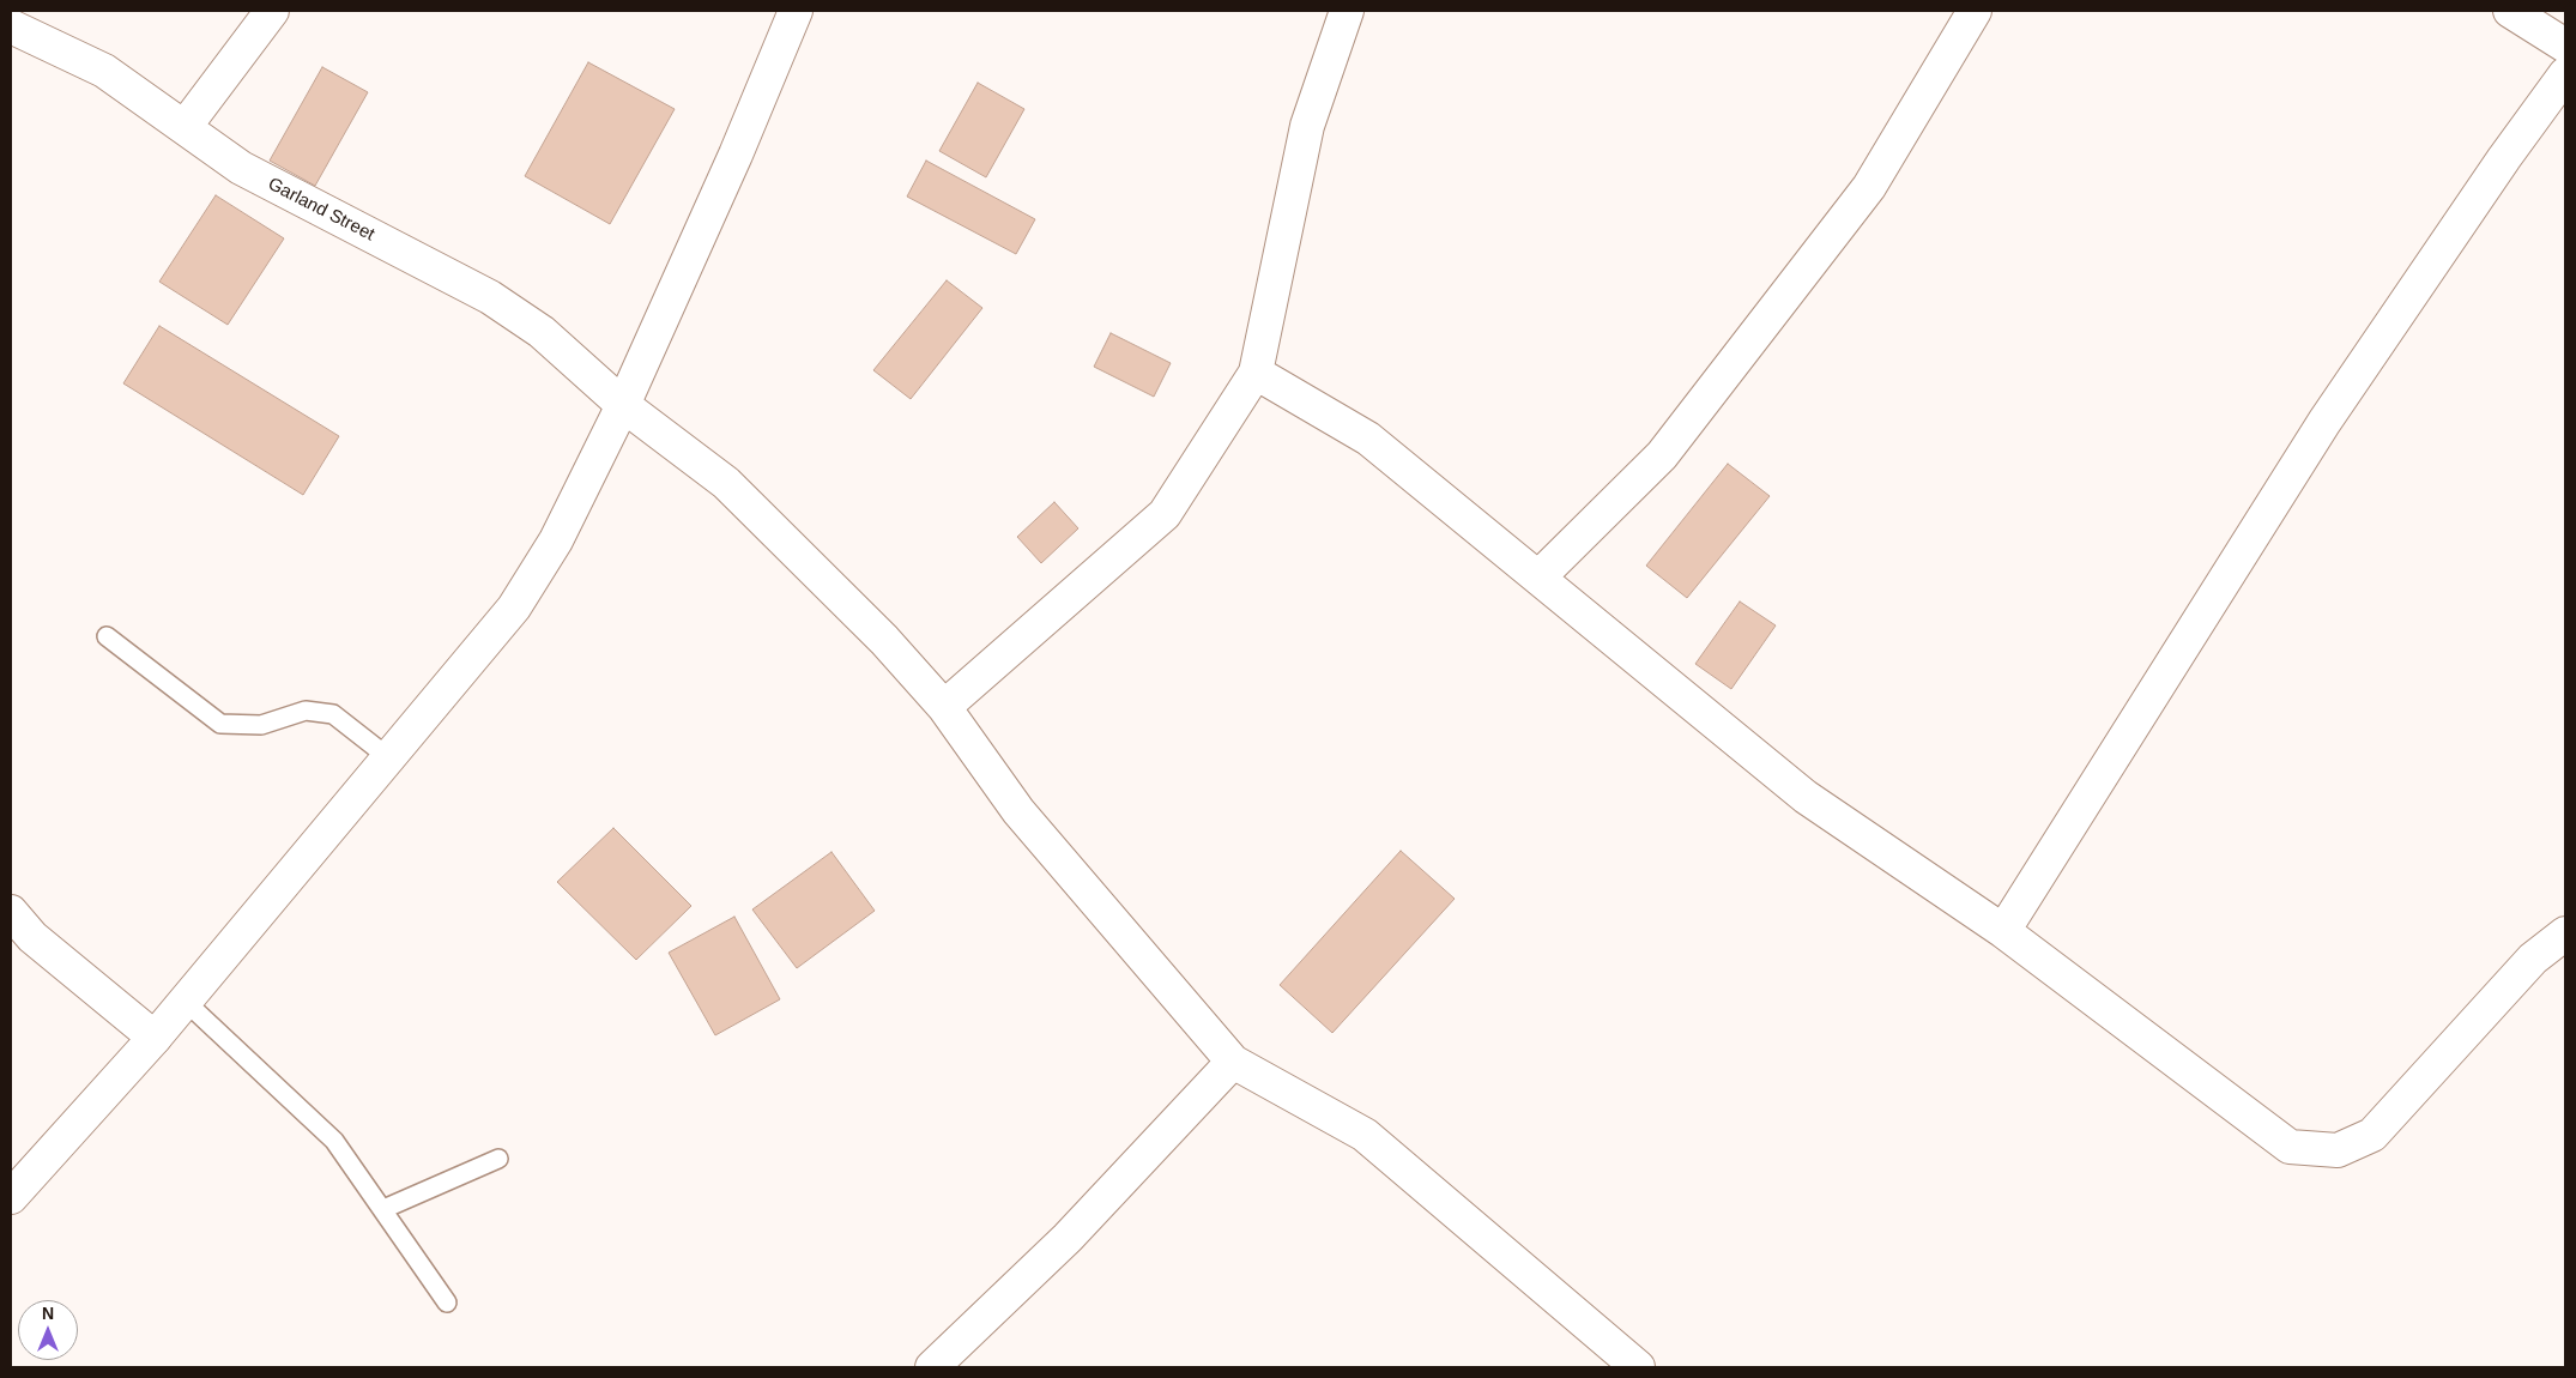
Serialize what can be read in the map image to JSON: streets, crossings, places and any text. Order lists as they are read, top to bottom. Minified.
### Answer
{"streets":{"street":["Garland Street"]},"north":"top"}
